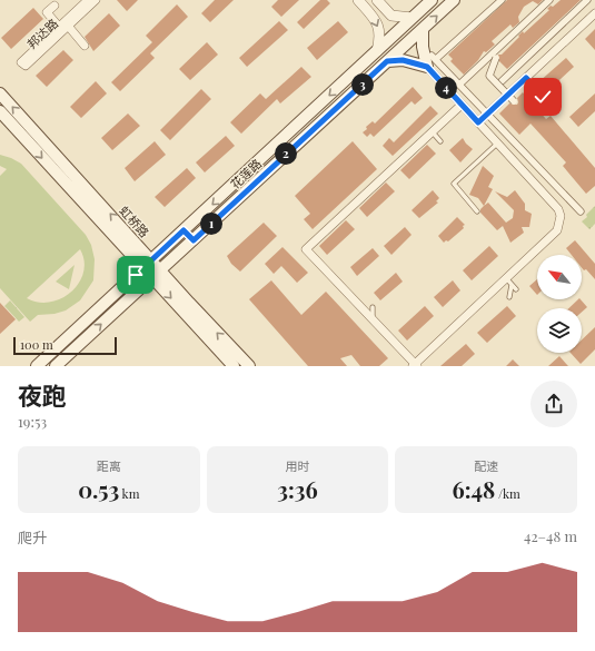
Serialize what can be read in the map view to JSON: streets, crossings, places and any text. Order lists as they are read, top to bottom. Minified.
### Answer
{"streets":{"main road":["花莲路","虹桥路"],"street":["邦达路"]},"crossings":[["花莲路","虹桥路"]],"scale_bar":"100 m","north":"top left","page":{"pins":["3","4","2","1"],"scale":"100 m","heading":["夜跑","19:53"],"stats":[["距离","0.53 km"],["用时","3:36"],["配速","6:48 /km"]],"chart":["爬升","42–48 m"]}}
